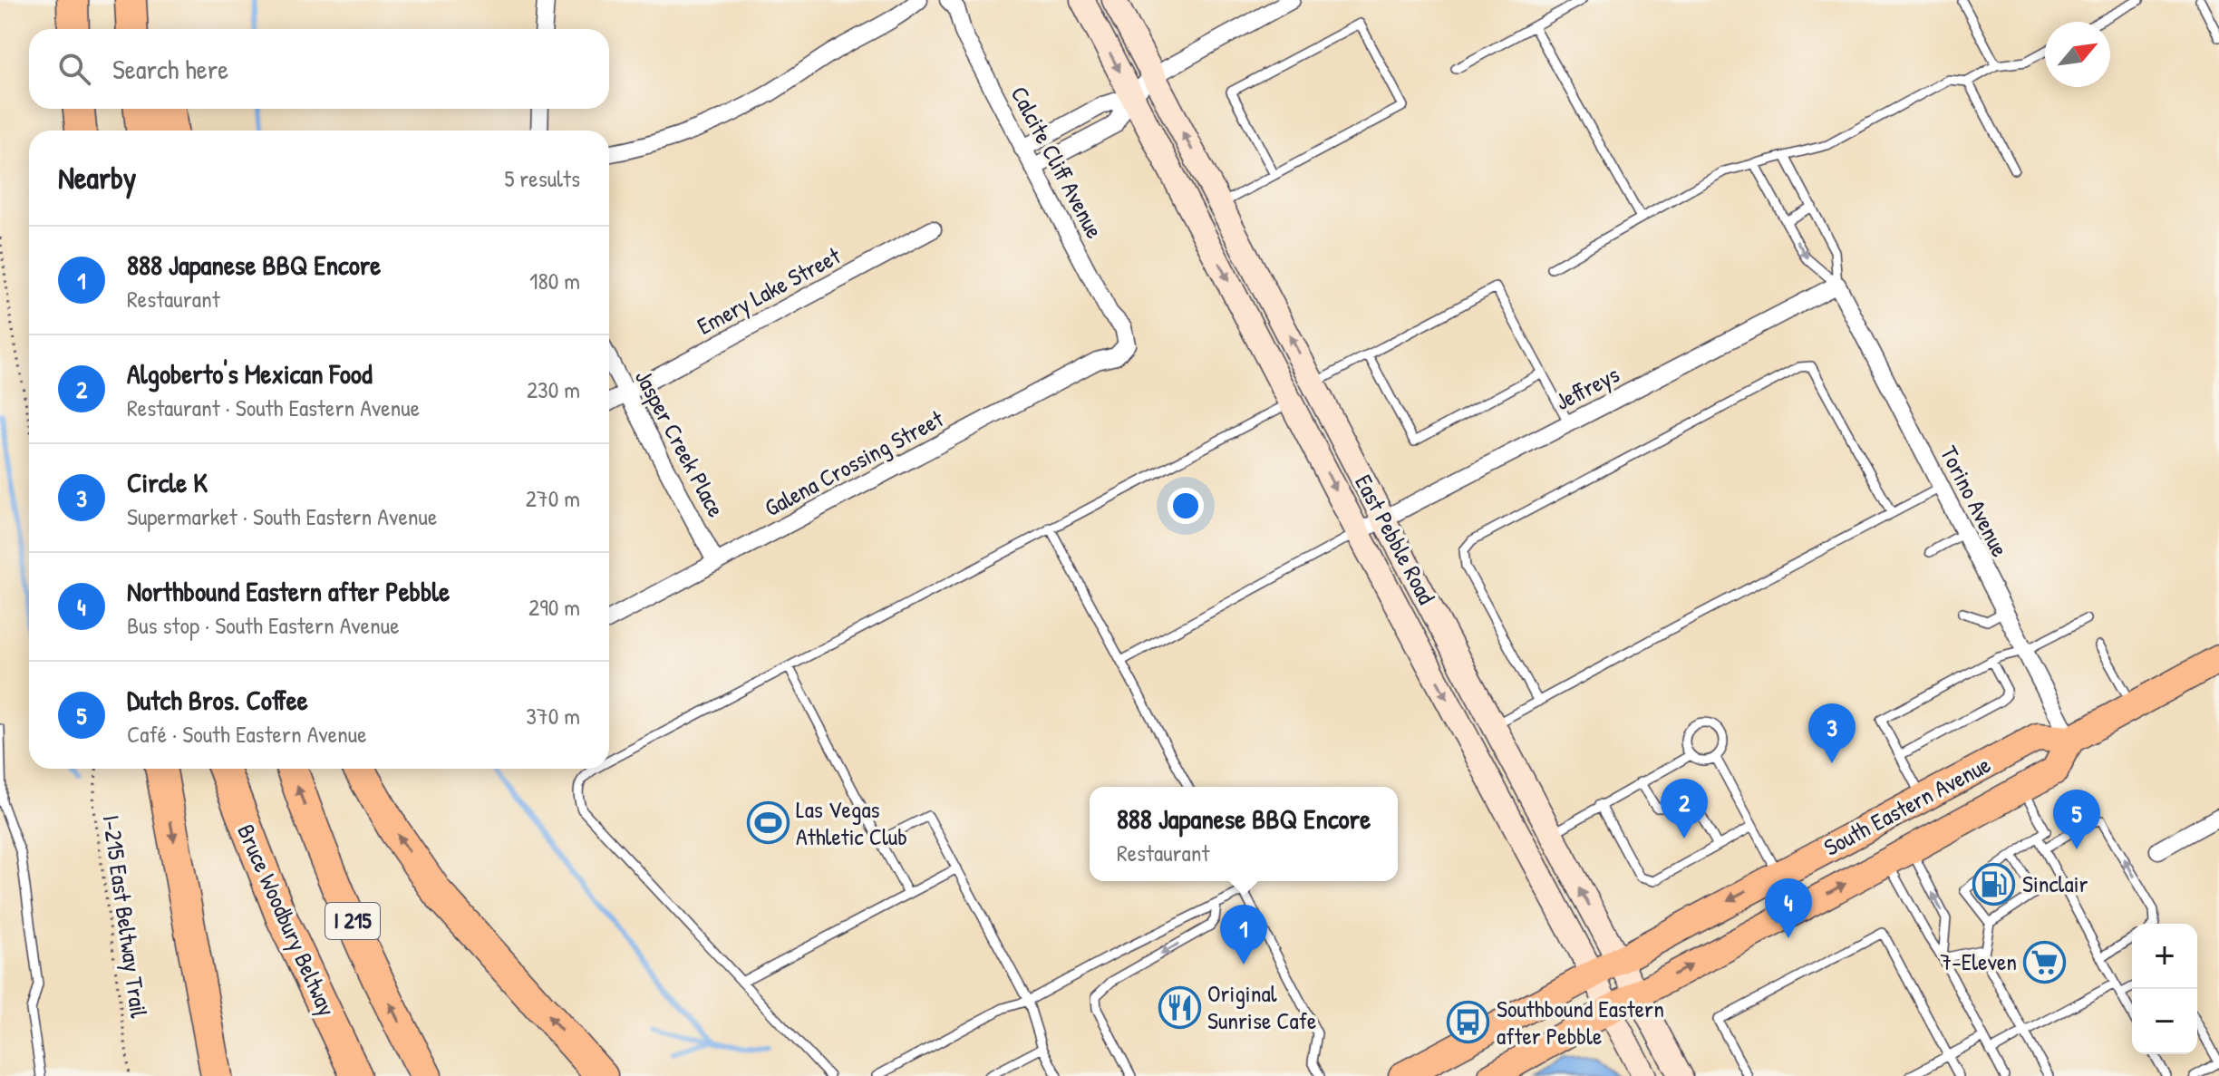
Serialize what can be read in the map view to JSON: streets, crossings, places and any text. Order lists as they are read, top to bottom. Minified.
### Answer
{"streets":{"highway":["Bruce Woodbury Beltway","I 215"],"main road":["East Pebble Road","South Eastern Avenue"],"street":["Calcite Cliff Avenue","Emery Lake Street","Jeffreys","Jasper Creek Place","Galena Crossing Street","Torino Avenue"],"path":["I-215 East Beltway Trail"]},"crossings":[["Calcite Cliff Avenue","Galena Crossing Street"],["Emery Lake Street","Jasper Creek Place"],["Jeffreys","Torino Avenue"],["Jeffreys","East Pebble Road"],["Jasper Creek Place","Galena Crossing Street"],["Torino Avenue","South Eastern Avenue"],["East Pebble Road","South Eastern Avenue"]],"places":{"sports":["Las Vegas Athletic Club"],"fuel station":["Sinclair"],"supermarket":["7-Eleven"],"restaurant":["Original Sunrise Cafe"],"bus stop":["Southbound Eastern after Pebble"]},"north":"top right","page":{"search":"Search here","heading":["Nearby","5 results"],"list":[{"mark":"1","name":"888 Japanese BBQ Encore","note":"Restaurant","value":"180 m"},{"mark":"2","name":"Algoberto's Mexican Food","note":"Restaurant · South Eastern Avenue","value":"230 m"},{"mark":"3","name":"Circle K","note":"Supermarket · South Eastern Avenue","value":"270 m"},{"mark":"4","name":"Northbound Eastern after Pebble","note":"Bus stop · South Eastern Avenue","value":"290 m"},{"mark":"5","name":"Dutch Bros. Coffee","note":"Café · South Eastern Avenue","value":"370 m"}],"pins":["3","2","5","4","1"],"popup":["888 Japanese BBQ Encore","Restaurant"],"map_buttons":["+","−"]}}
